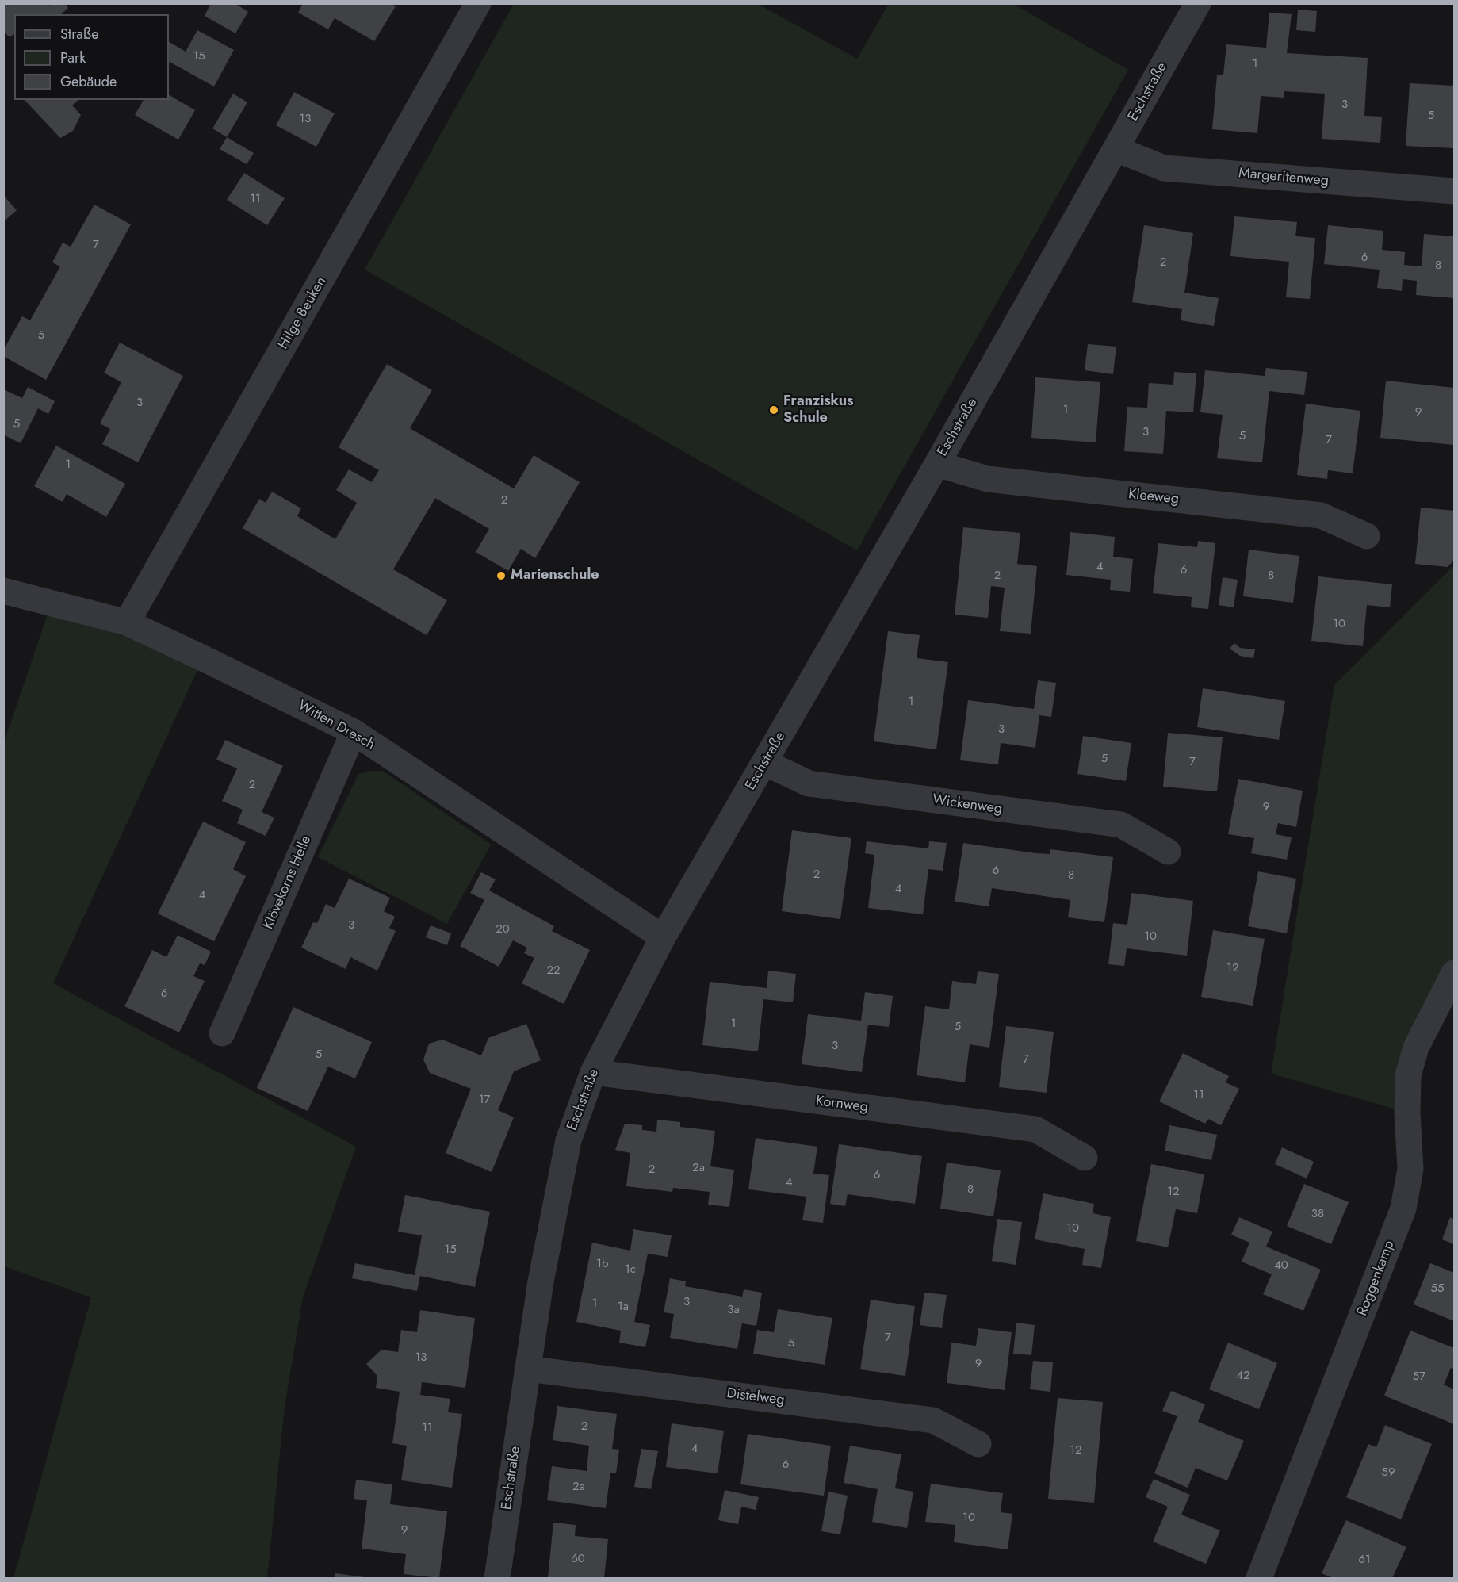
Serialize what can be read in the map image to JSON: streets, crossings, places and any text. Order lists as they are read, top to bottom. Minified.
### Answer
{"streets":{"street":["Eschstraße","Margeritenweg","Hilge Beuken","Kleeweg","Witten Dresch","Wickenweg","Klövekorns Helle","Kornweg","Roggenkamp","Distelweg"]},"crossings":[["Eschstraße","Margeritenweg"],["Eschstraße","Kleeweg"],["Eschstraße","Witten Dresch"],["Eschstraße","Wickenweg"],["Eschstraße","Kornweg"],["Eschstraße","Distelweg"],["Hilge Beuken","Witten Dresch"],["Witten Dresch","Klövekorns Helle"]],"places":["Franziskus Schule","Marienschule"],"house_numbers":["15","1","3","5","13","11","7","6","2","8","5","3","1","9","5","3","5","7","1","2","4","6","2","8","10","1","3","5","7","2","9","6","2","8","4","4","3","20","10","12","22","6","1","5","3","5","7","11","17","2a","2","6","4","8","12","38","10","15","1b","40","1c","55","3","1","1a","3a","7","5","13","9","42","57","2","11","4","12","6","59","2a","10","9","60","61"],"legend":["Straße","Park","Gebäude"]}
